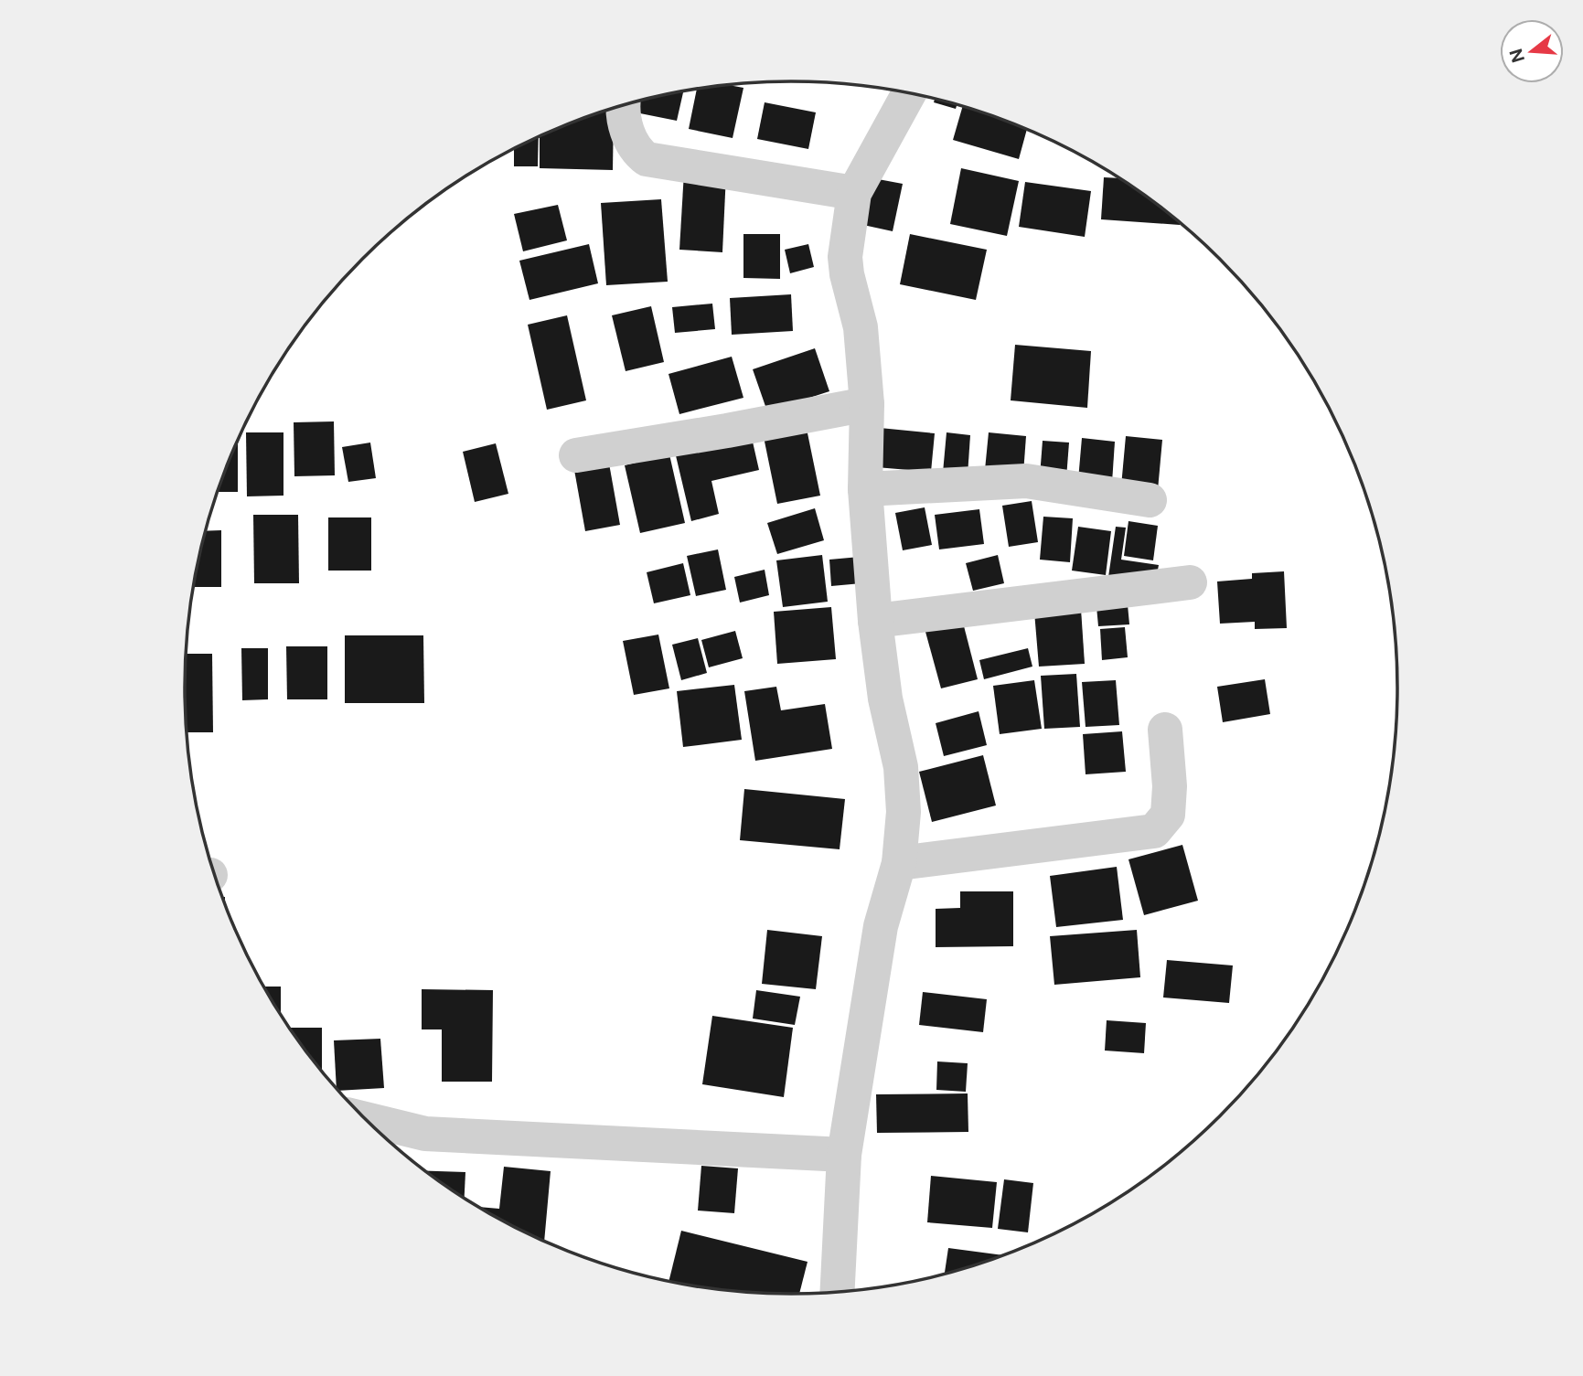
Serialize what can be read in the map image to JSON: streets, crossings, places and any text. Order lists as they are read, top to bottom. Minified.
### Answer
{"north":"left"}
